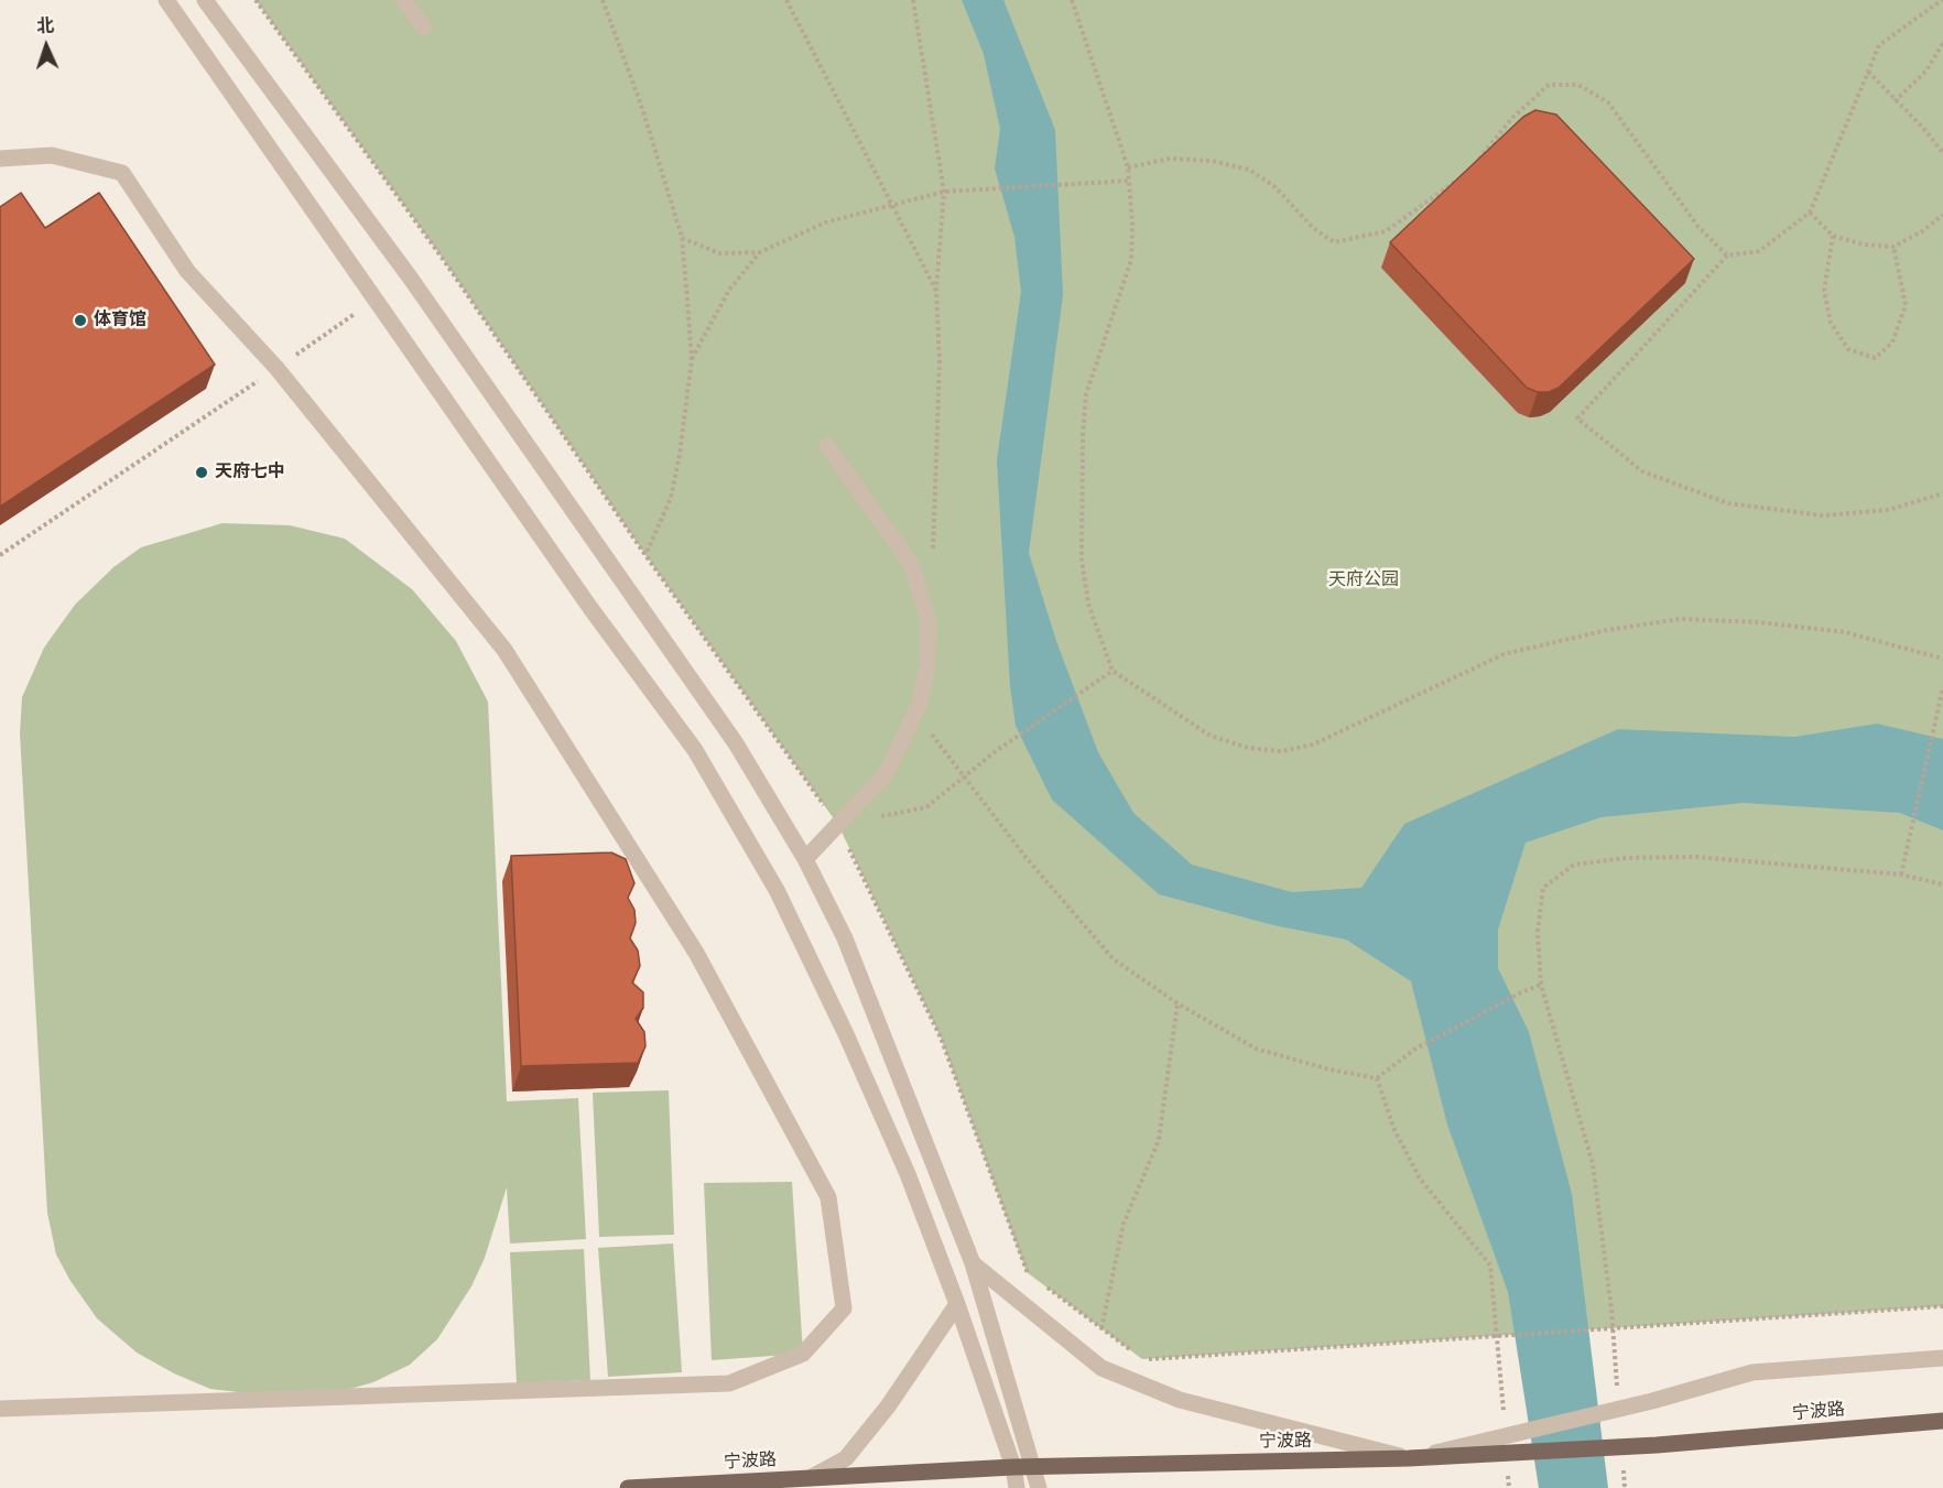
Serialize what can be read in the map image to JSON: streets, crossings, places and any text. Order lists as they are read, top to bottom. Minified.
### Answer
{"streets":{"main road":["宁波路"]},"parks":["天府公园"],"places":["体育馆","天府七中"],"north":"top"}
